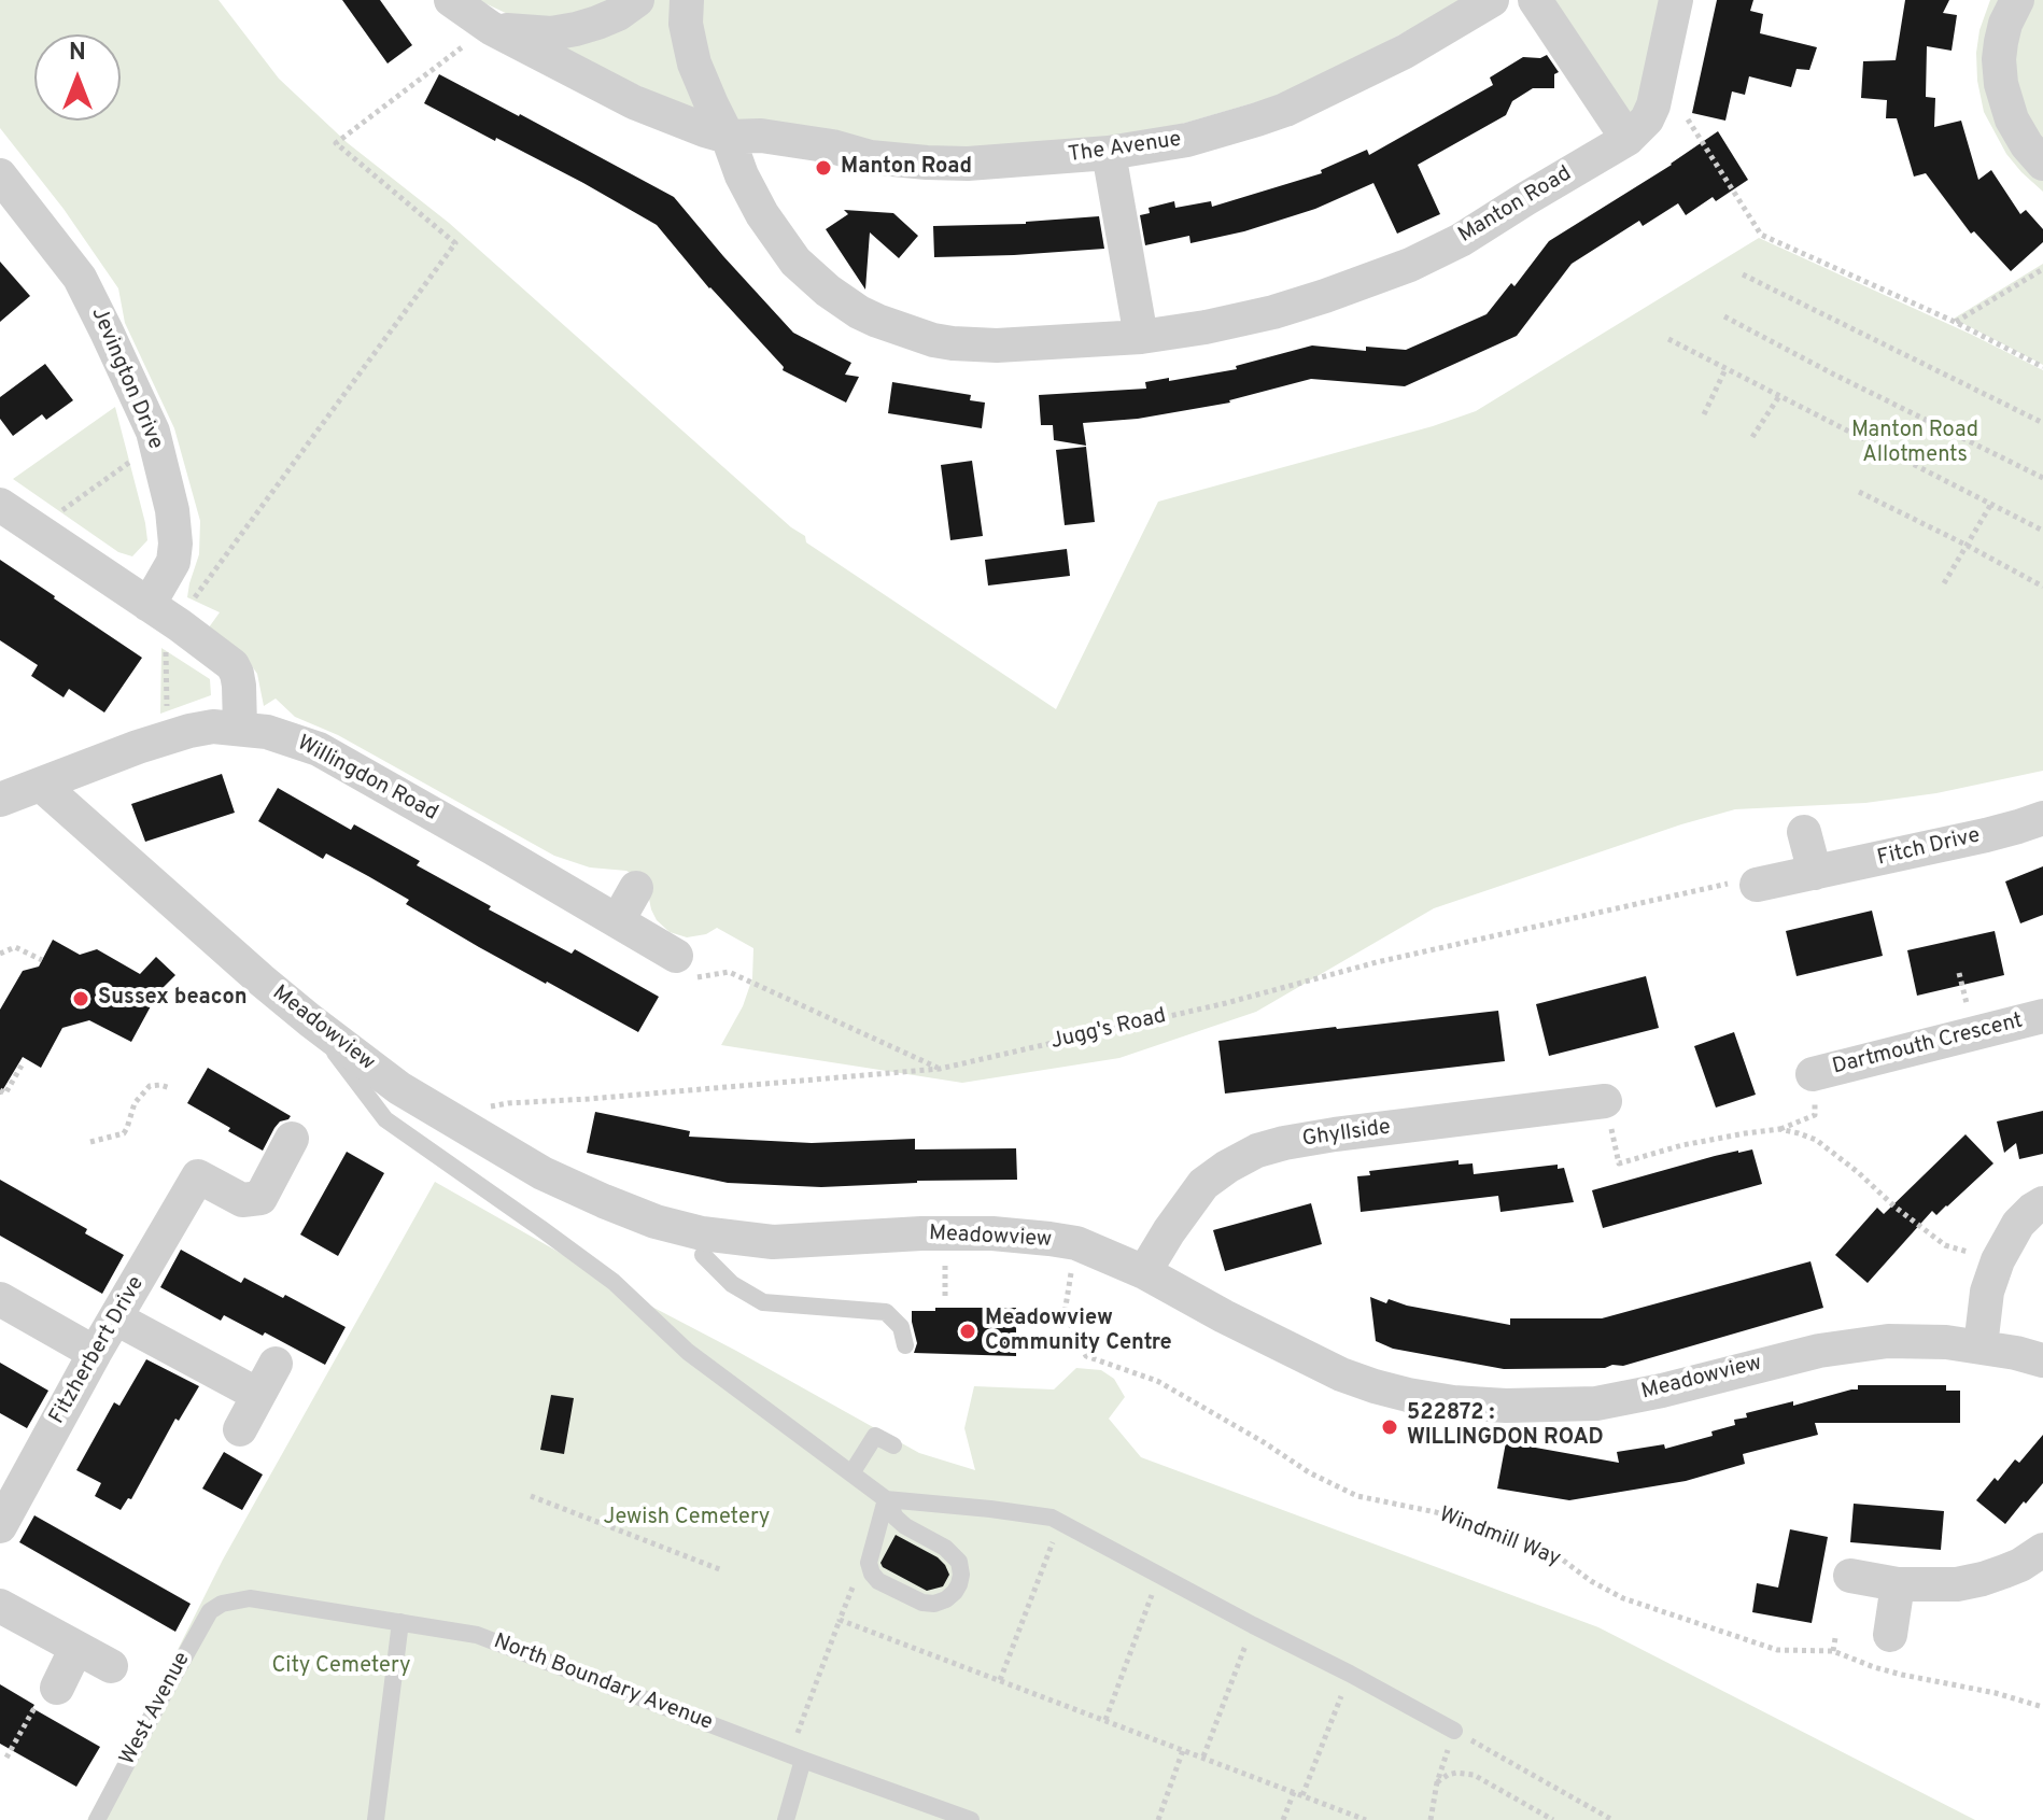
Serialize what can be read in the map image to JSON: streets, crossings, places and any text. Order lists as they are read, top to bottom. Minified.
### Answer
{"streets":{"street":["The Avenue","Manton Road","Jevington Drive","Willingdon Road","Fitch Drive","Meadowview","Dartmouth Crescent","Ghyllside","Fitzherbert Drive"],"lane":["North Boundary Avenue","West Avenue"],"path":["Jugg's Road","Windmill Way"]},"crossings":[["The Avenue","Manton Road"],["Willingdon Road","Meadowview"],["Fitch Drive","Jugg's Road"],["Meadowview","Jugg's Road"],["Meadowview","Ghyllside"],["Meadowview","Windmill Way"],["North Boundary Avenue","West Avenue"]],"parks":["Manton Road Allotments","Jewish Cemetery","City Cemetery"],"places":["Manton Road","Sussex beacon","Meadowview Community Centre","522872 : WILLINGDON ROAD"],"north":"top"}
